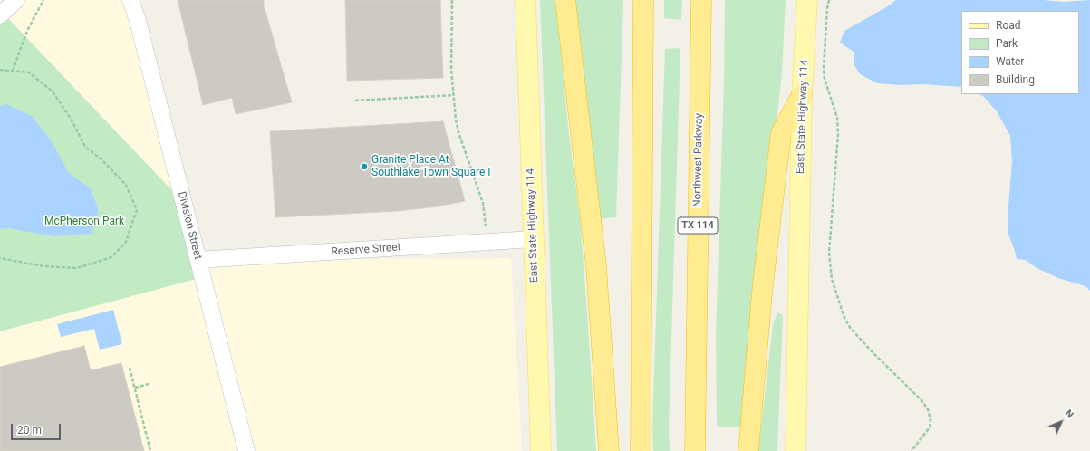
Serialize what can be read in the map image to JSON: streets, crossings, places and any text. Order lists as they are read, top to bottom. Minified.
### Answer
{"streets":{"highway":["Northwest Parkway","TX 114"],"main road":["East State Highway 114"],"street":["Division Street","Reserve Street"]},"crossings":[["East State Highway 114","Reserve Street"],["Division Street","Reserve Street"]],"parks":["McPherson Park"],"places":["Granite Place At Southlake Town Square I"],"legend":["Road","Park","Water","Building"],"scale_bar":"20 m","north":"top right"}
